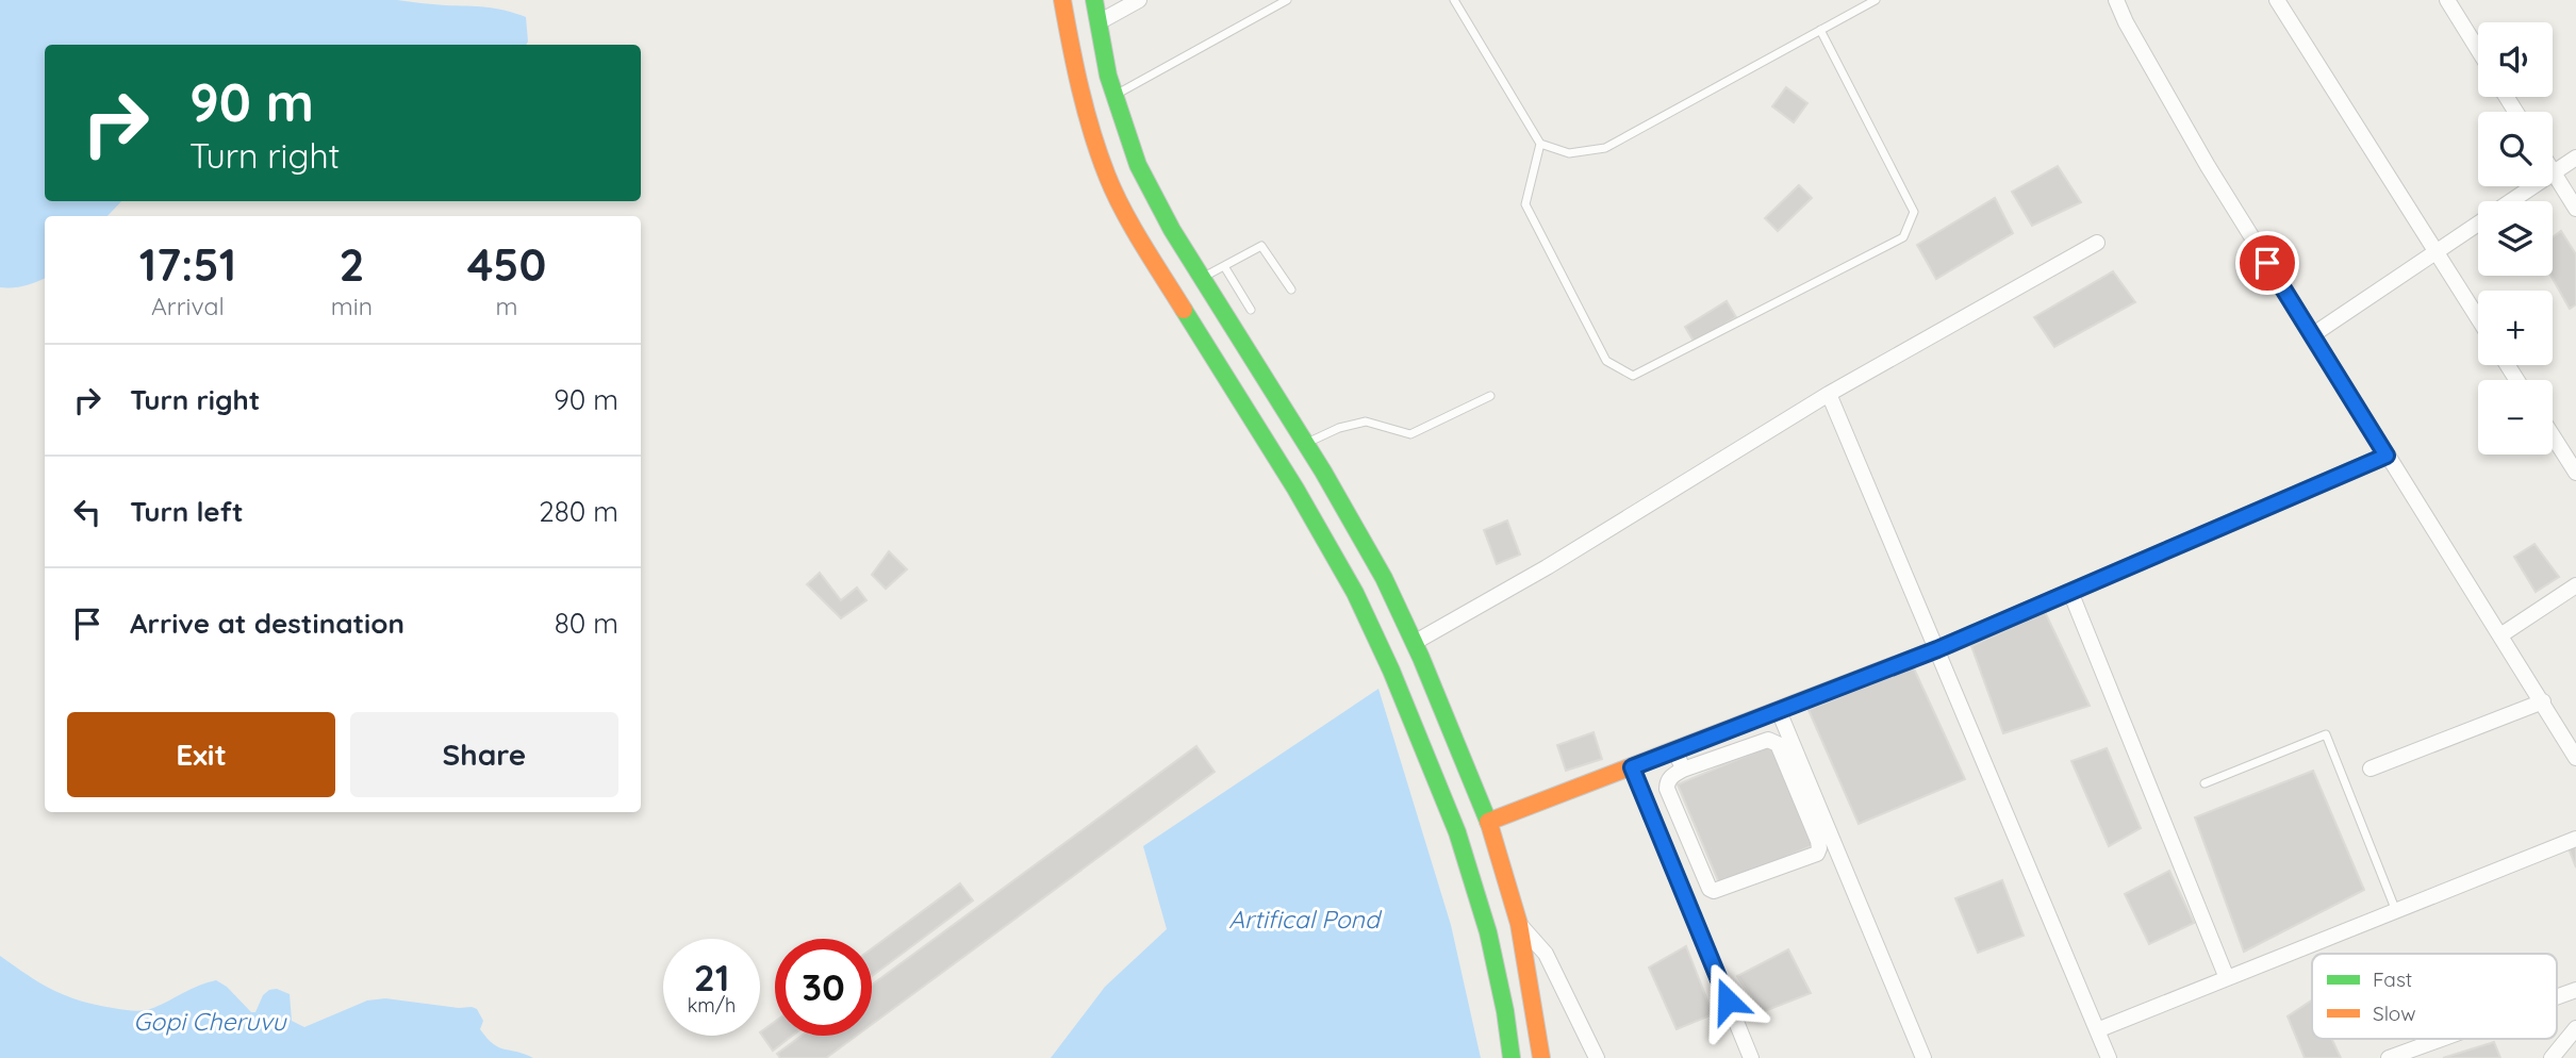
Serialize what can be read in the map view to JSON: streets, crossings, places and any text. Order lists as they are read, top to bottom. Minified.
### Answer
{"water":["Artifical Pond","Gopi Cheruvu"],"legend":["Fast","Slow"],"page":{"map_buttons":["+","−"],"turn":["90 m","Turn right"],"eta":["17:51","Arrival","2","min","450","m"],"list":[{"name":"Turn right","value":"90 m"},{"name":"Turn left","value":"280 m"},{"name":"Arrive at destination","value":"80 m"}],"buttons":["Exit","Share"],"speed":"21 km/h","limit":"30"}}
